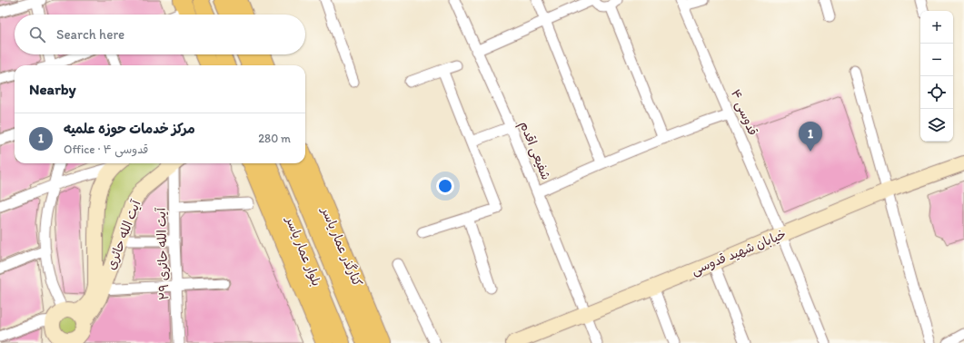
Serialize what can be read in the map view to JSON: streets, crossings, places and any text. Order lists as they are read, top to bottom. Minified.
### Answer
{"streets":{"main road":["آیت الله حائری","کنارگذر عمار یاسر","بلوار عمار یاسر","خیابان شهید قدوسی"],"street":["قدوسی ۴","شفیعی اقدم","آیت الله حائری ۲۹"]},"crossings":[["قدوسی ۴","خیابان شهید قدوسی"],["شفیعی اقدم","خیابان شهید قدوسی"]],"page":{"map_buttons":["+","−"],"search":"Search here","heading":"Nearby","list":[{"mark":"1","name":"مرکز خدمات حوزه علمیه","note":"Office · قدوسی ۴","value":"280 m"}],"pins":"1"}}
